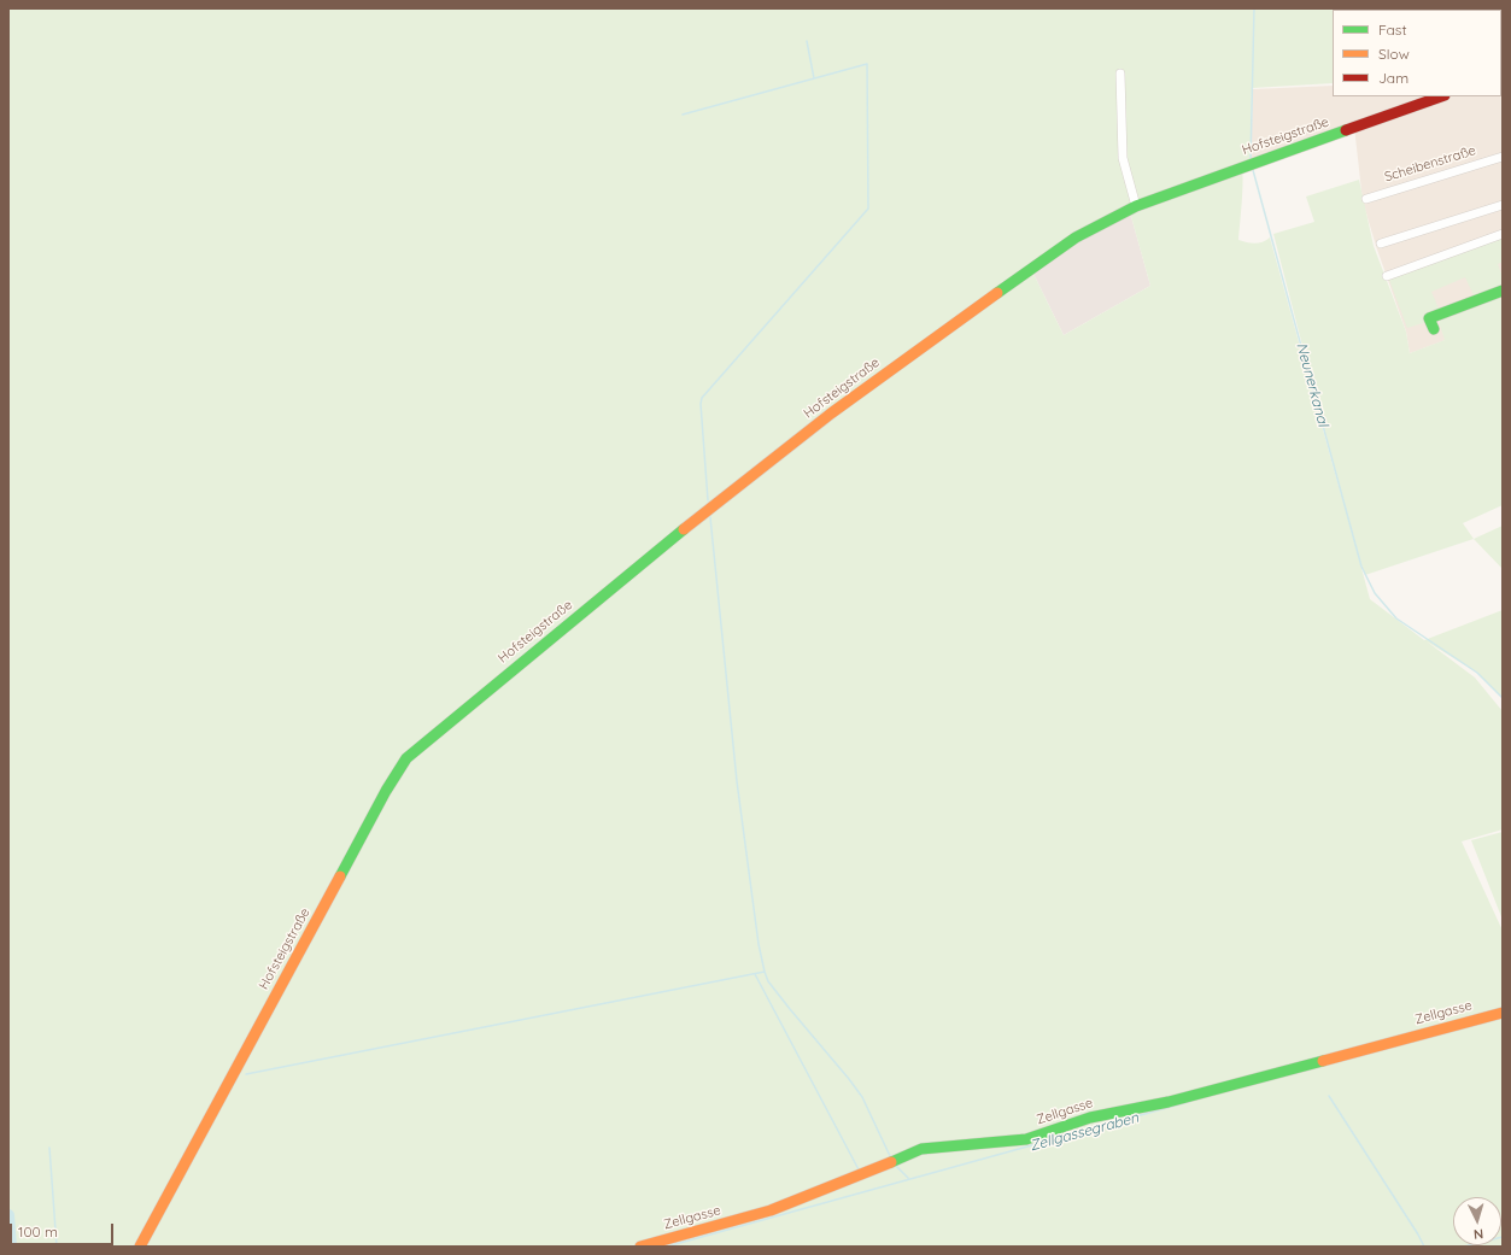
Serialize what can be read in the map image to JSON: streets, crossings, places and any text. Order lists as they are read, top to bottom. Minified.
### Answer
{"streets":{"street":["Hofsteigstraße","Scheibenstraße","Zellgasse"]},"water":["Neunerkanal","Zellgassegraben"],"legend":["Fast","Slow","Jam"],"scale_bar":"100 m","north":"bottom"}
